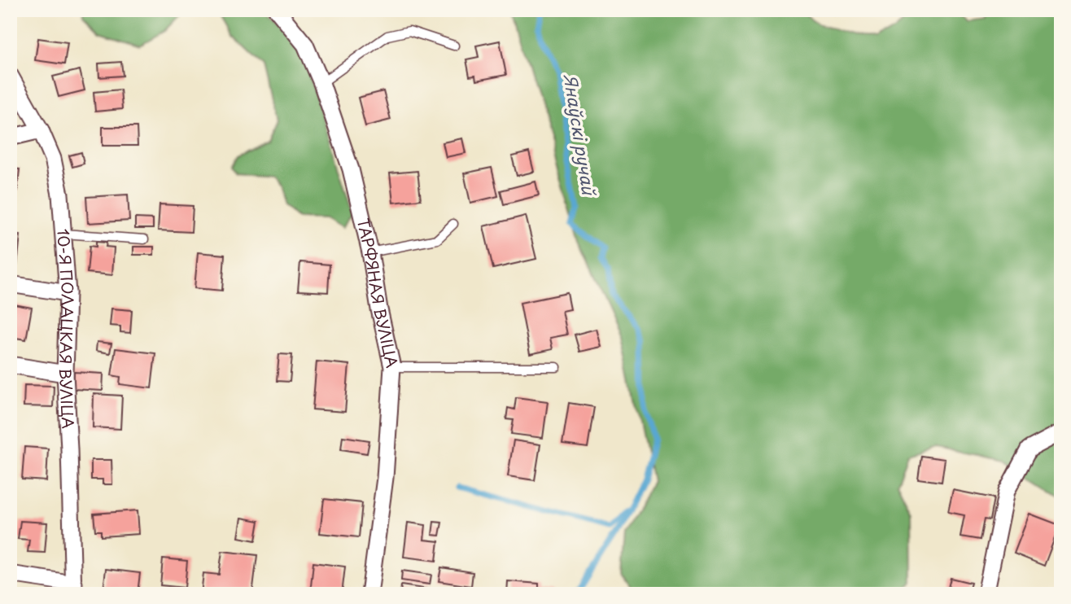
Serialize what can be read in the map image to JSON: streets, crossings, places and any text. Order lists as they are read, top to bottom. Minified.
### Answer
{"streets":{"street":["ТАРФЯНАЯ ВУЛІЦА","10-Я ПОЛАЦКАЯ ВУЛІЦА"]},"water":["Янаўскі ручай"]}
